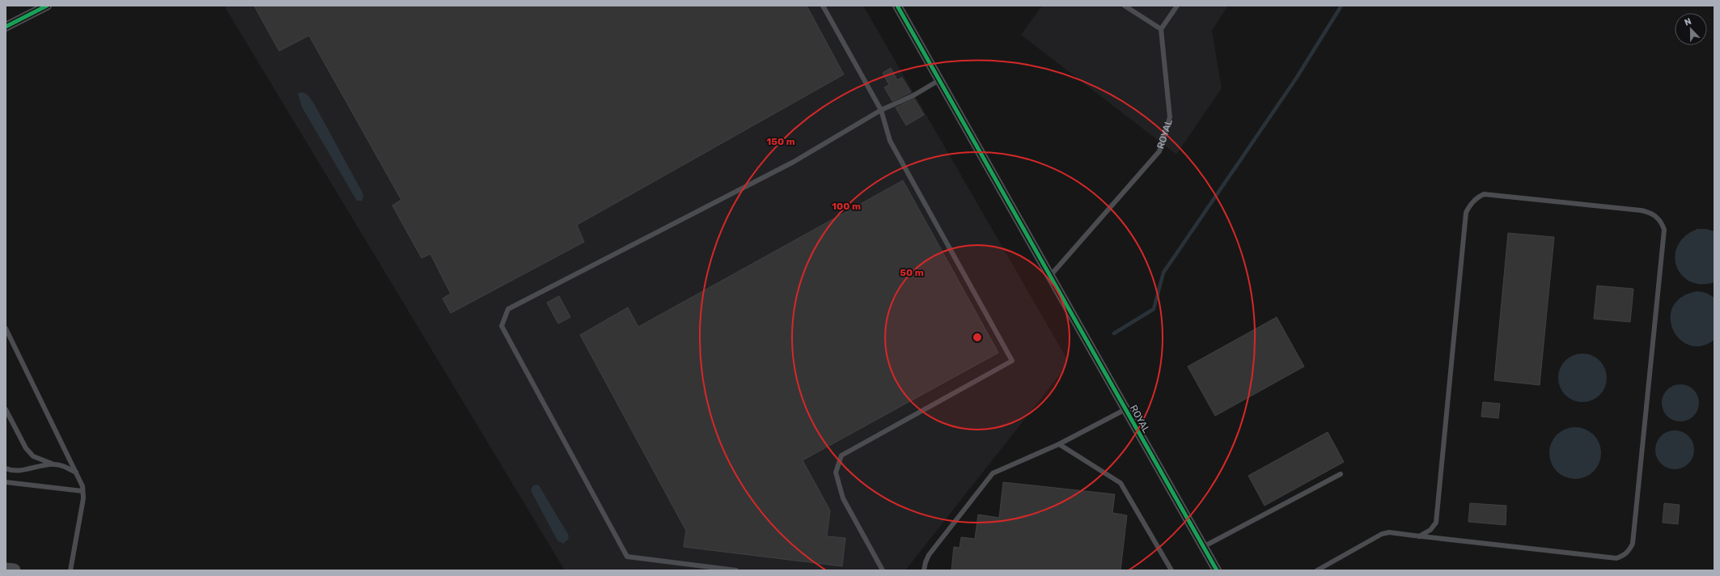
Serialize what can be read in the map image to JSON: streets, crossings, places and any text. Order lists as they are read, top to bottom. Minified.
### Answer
{"streets":{"street":["ROYAL"]},"north":"top","rings":["150 m","100 m","50 m"]}
